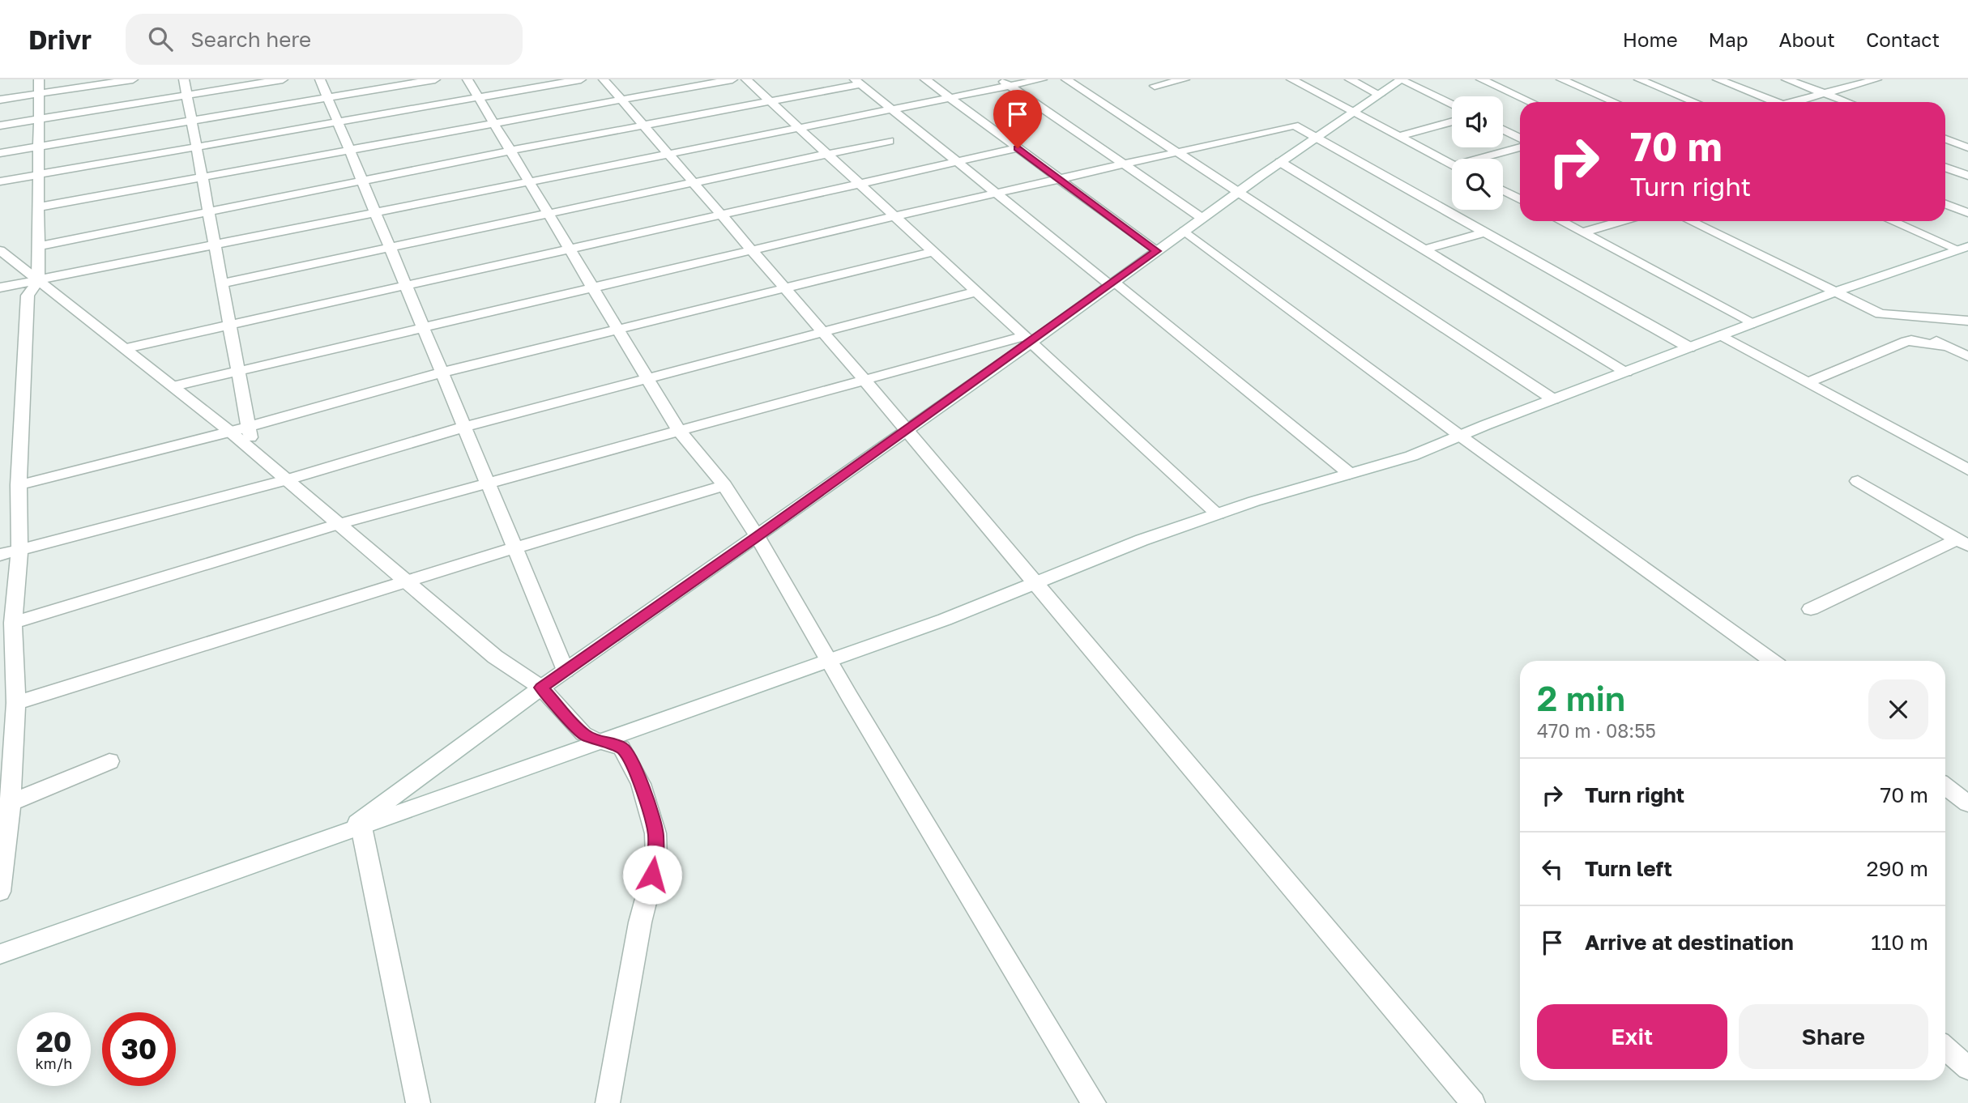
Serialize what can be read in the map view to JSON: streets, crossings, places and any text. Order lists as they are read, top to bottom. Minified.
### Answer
{"page":{"header":"Drivr","search":"Search here","nav":["Home","Map","About","Contact"],"turn":["70 m","Turn right"],"heading":["2 min","470 m · 08:55"],"list":[{"name":"Turn right","value":"70 m"},{"name":"Turn left","value":"290 m"},{"name":"Arrive at destination","value":"110 m"}],"buttons":["Exit","Share"],"speed":"20 km/h","limit":"30"}}
